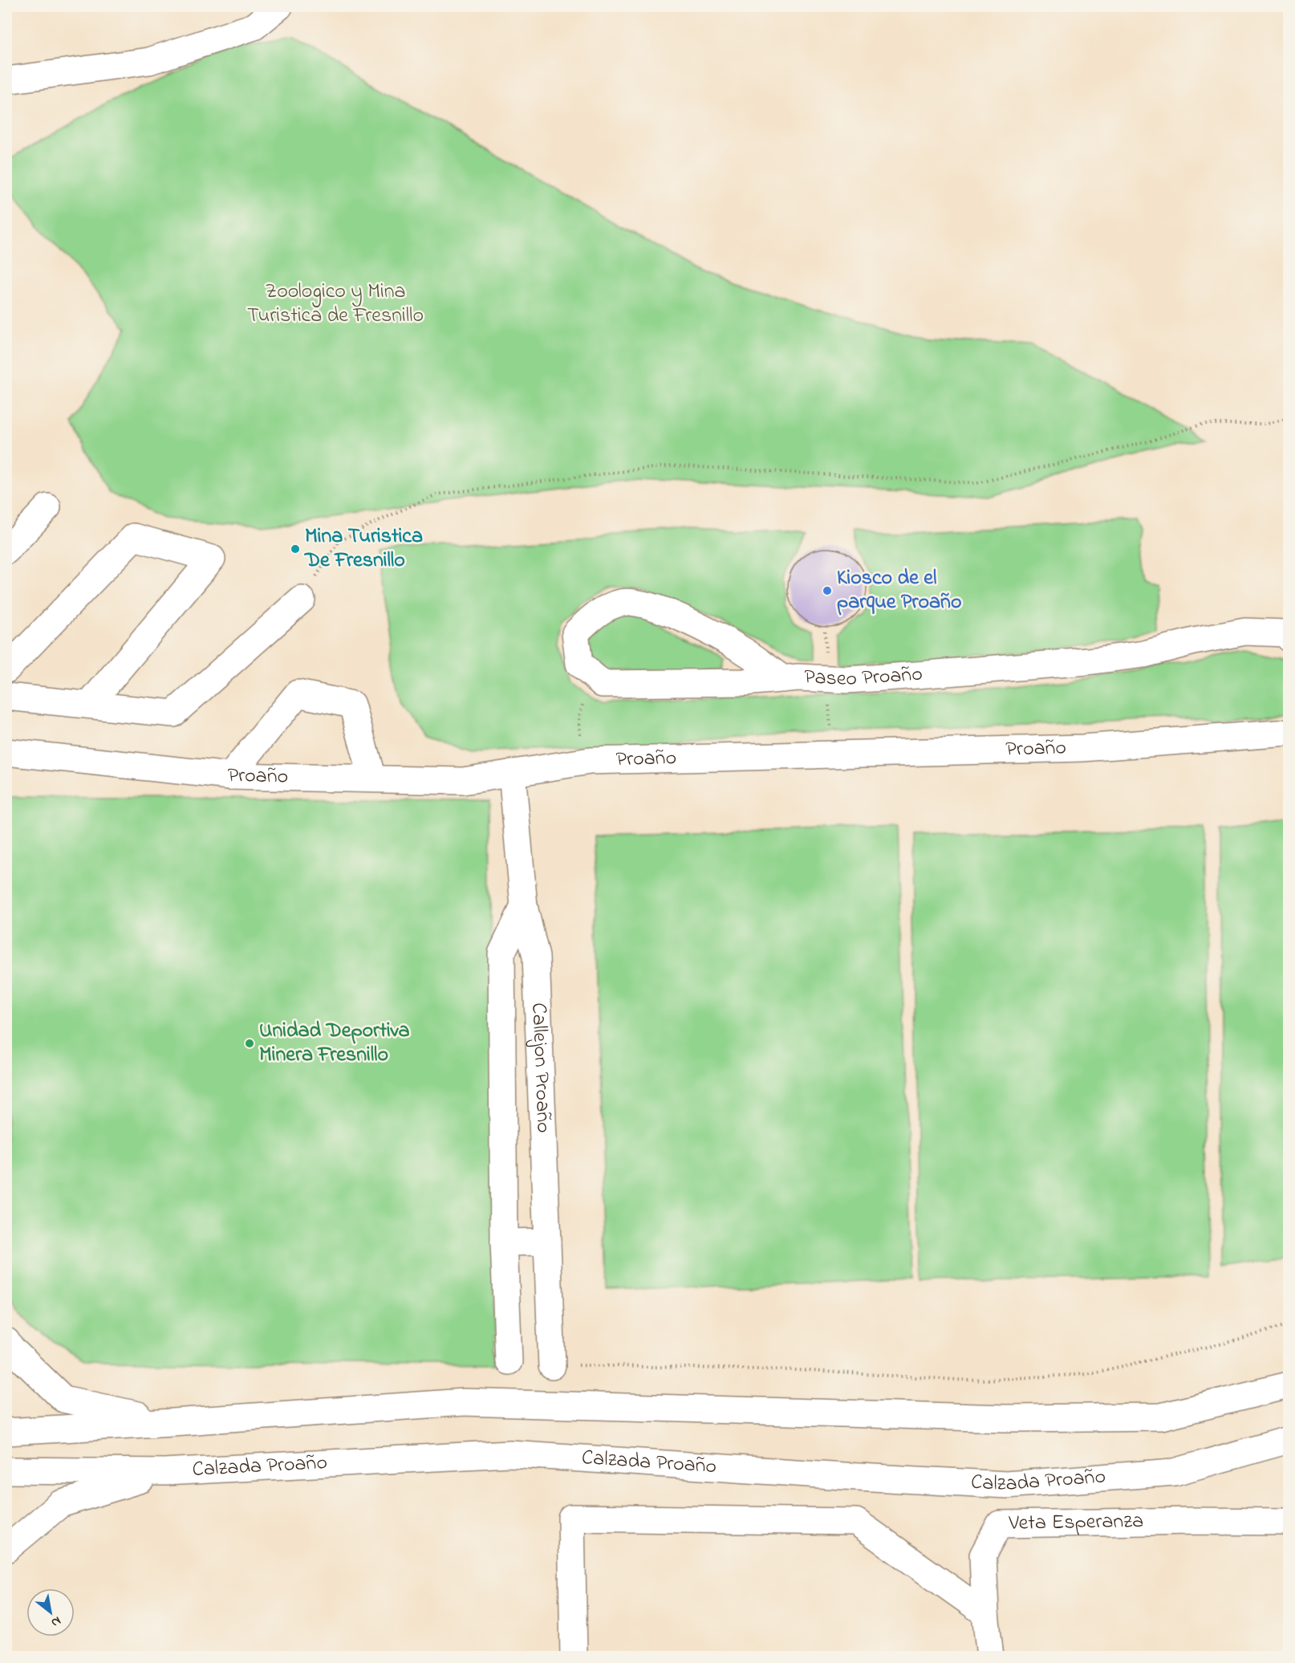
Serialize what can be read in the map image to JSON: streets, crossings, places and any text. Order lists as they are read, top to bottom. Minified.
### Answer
{"streets":{"main road":["Paseo Proaño","Proaño","Callejon Proaño","Calzada Proaño","Veta Esperanza"]},"crossings":[["Proaño","Callejon Proaño"]],"parks":["Zoologico y Mina Turistica de Fresnillo"],"places":["Mina Turistica De Fresnillo","Kiosco de el parque Proaño","Unidad Deportiva Minera Fresnillo"],"north":"bottom right"}
